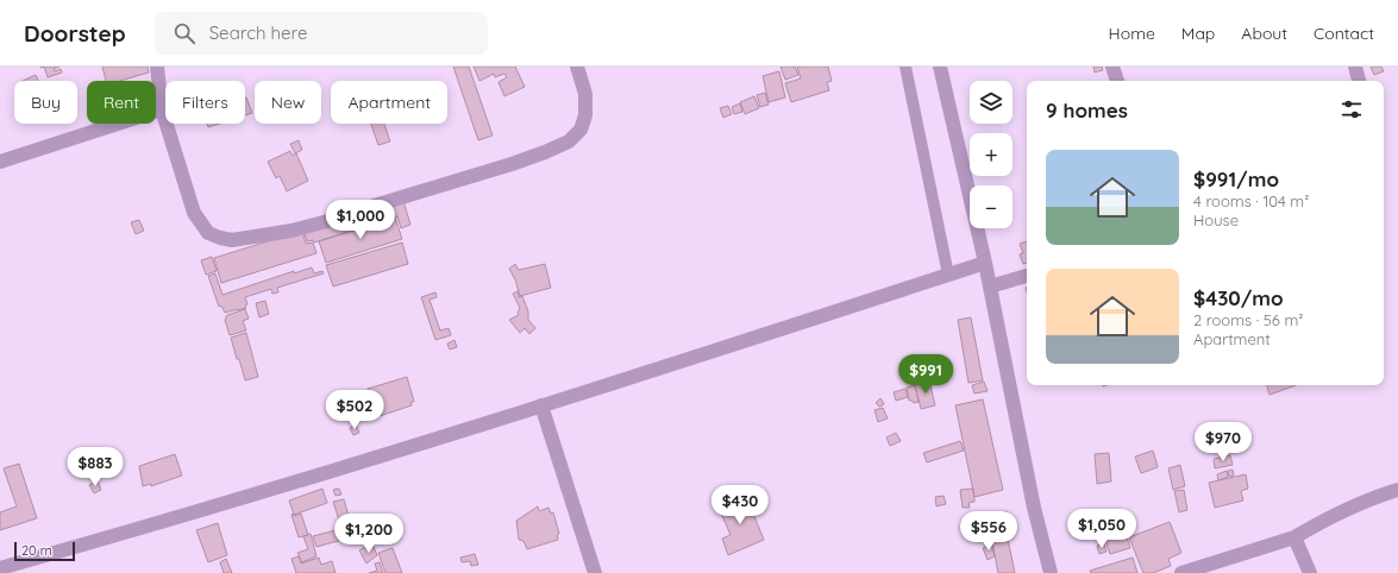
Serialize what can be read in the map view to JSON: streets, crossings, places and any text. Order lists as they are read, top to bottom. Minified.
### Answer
{"scale_bar":"20 m","page":{"header":"Doorstep","search":"Search here","nav":["Home","Map","About","Contact"],"map_buttons":["+","−"],"chip":["Buy","Rent","Filters","New","Apartment"],"heading":"9 homes","list":[{"name":"$991/mo","note":"4 rooms · 104 m² · House"},{"name":"$430/mo","note":"2 rooms · 56 m² · Apartment"}],"price":["$1,000","$991","$502","$970","$883","$430","$1,050","$556","$1,200"],"scale":"20 m"}}
